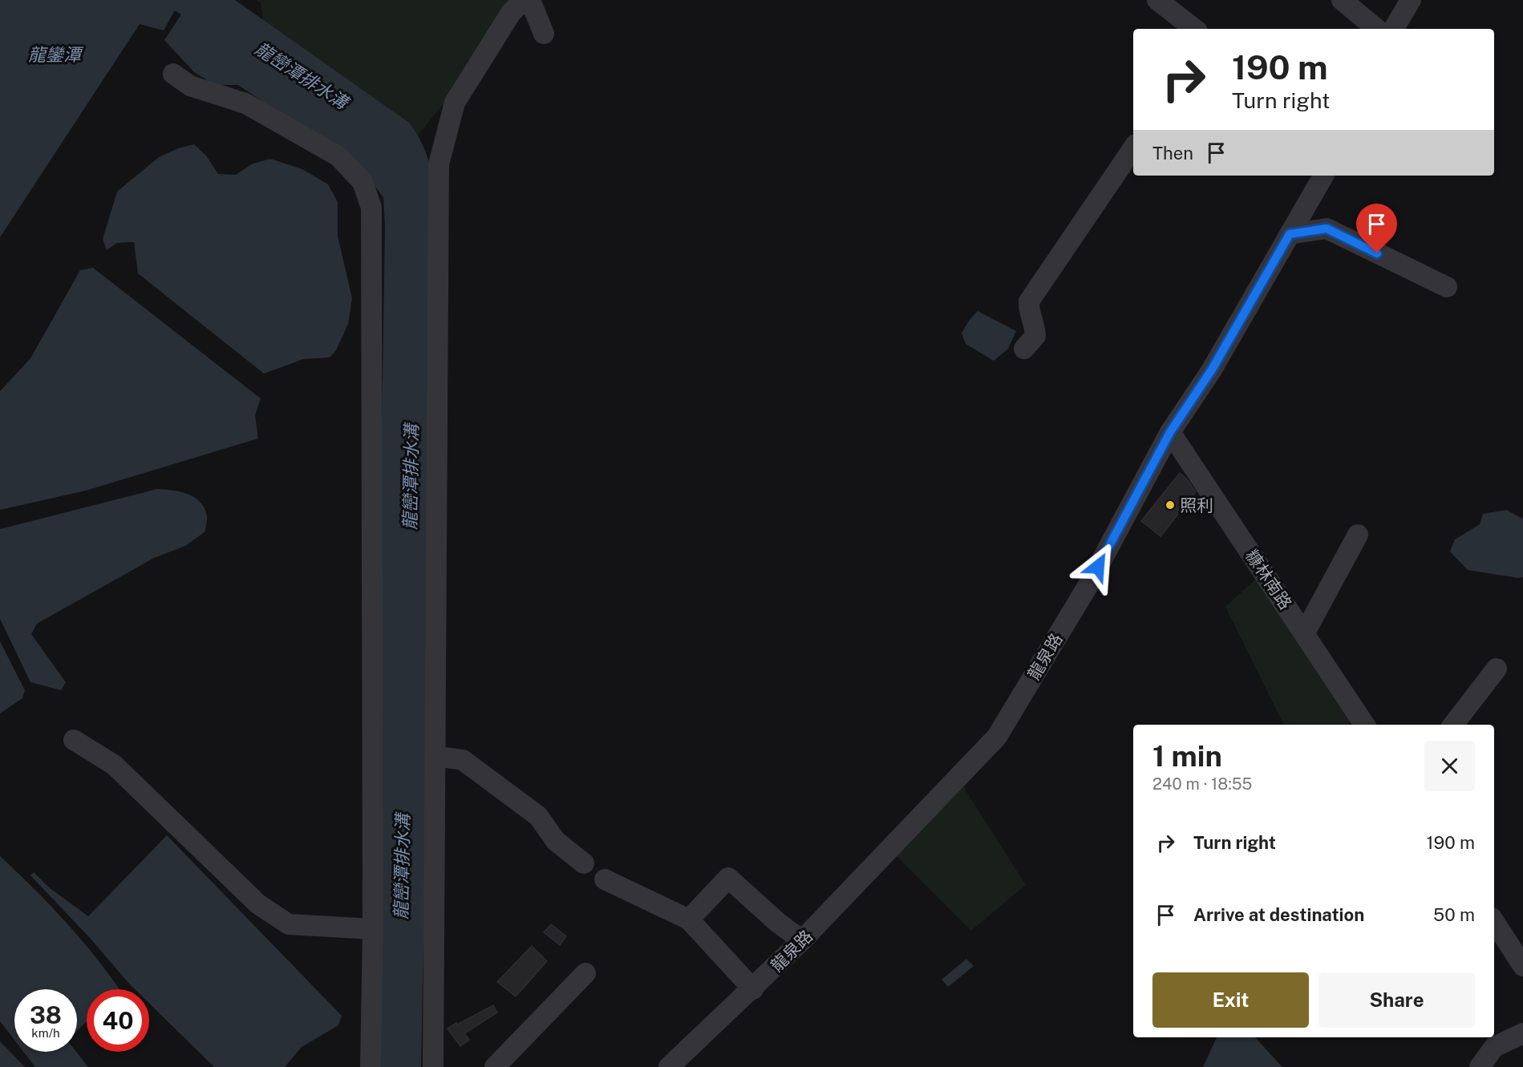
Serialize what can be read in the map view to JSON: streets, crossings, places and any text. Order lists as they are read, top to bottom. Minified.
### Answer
{"streets":{"street":["糠林南路","龍泉路"]},"crossings":[["糠林南路","龍泉路"]],"water":["龍鑾潭","龍巒潭排水溝"],"places":["照利"],"page":{"turn":["190 m","Turn right"],"then":"Then","heading":["1 min","240 m · 18:55"],"list":[{"name":"Turn right","value":"190 m"},{"name":"Arrive at destination","value":"50 m"}],"buttons":["Exit","Share"],"speed":"38 km/h","limit":"40"}}
